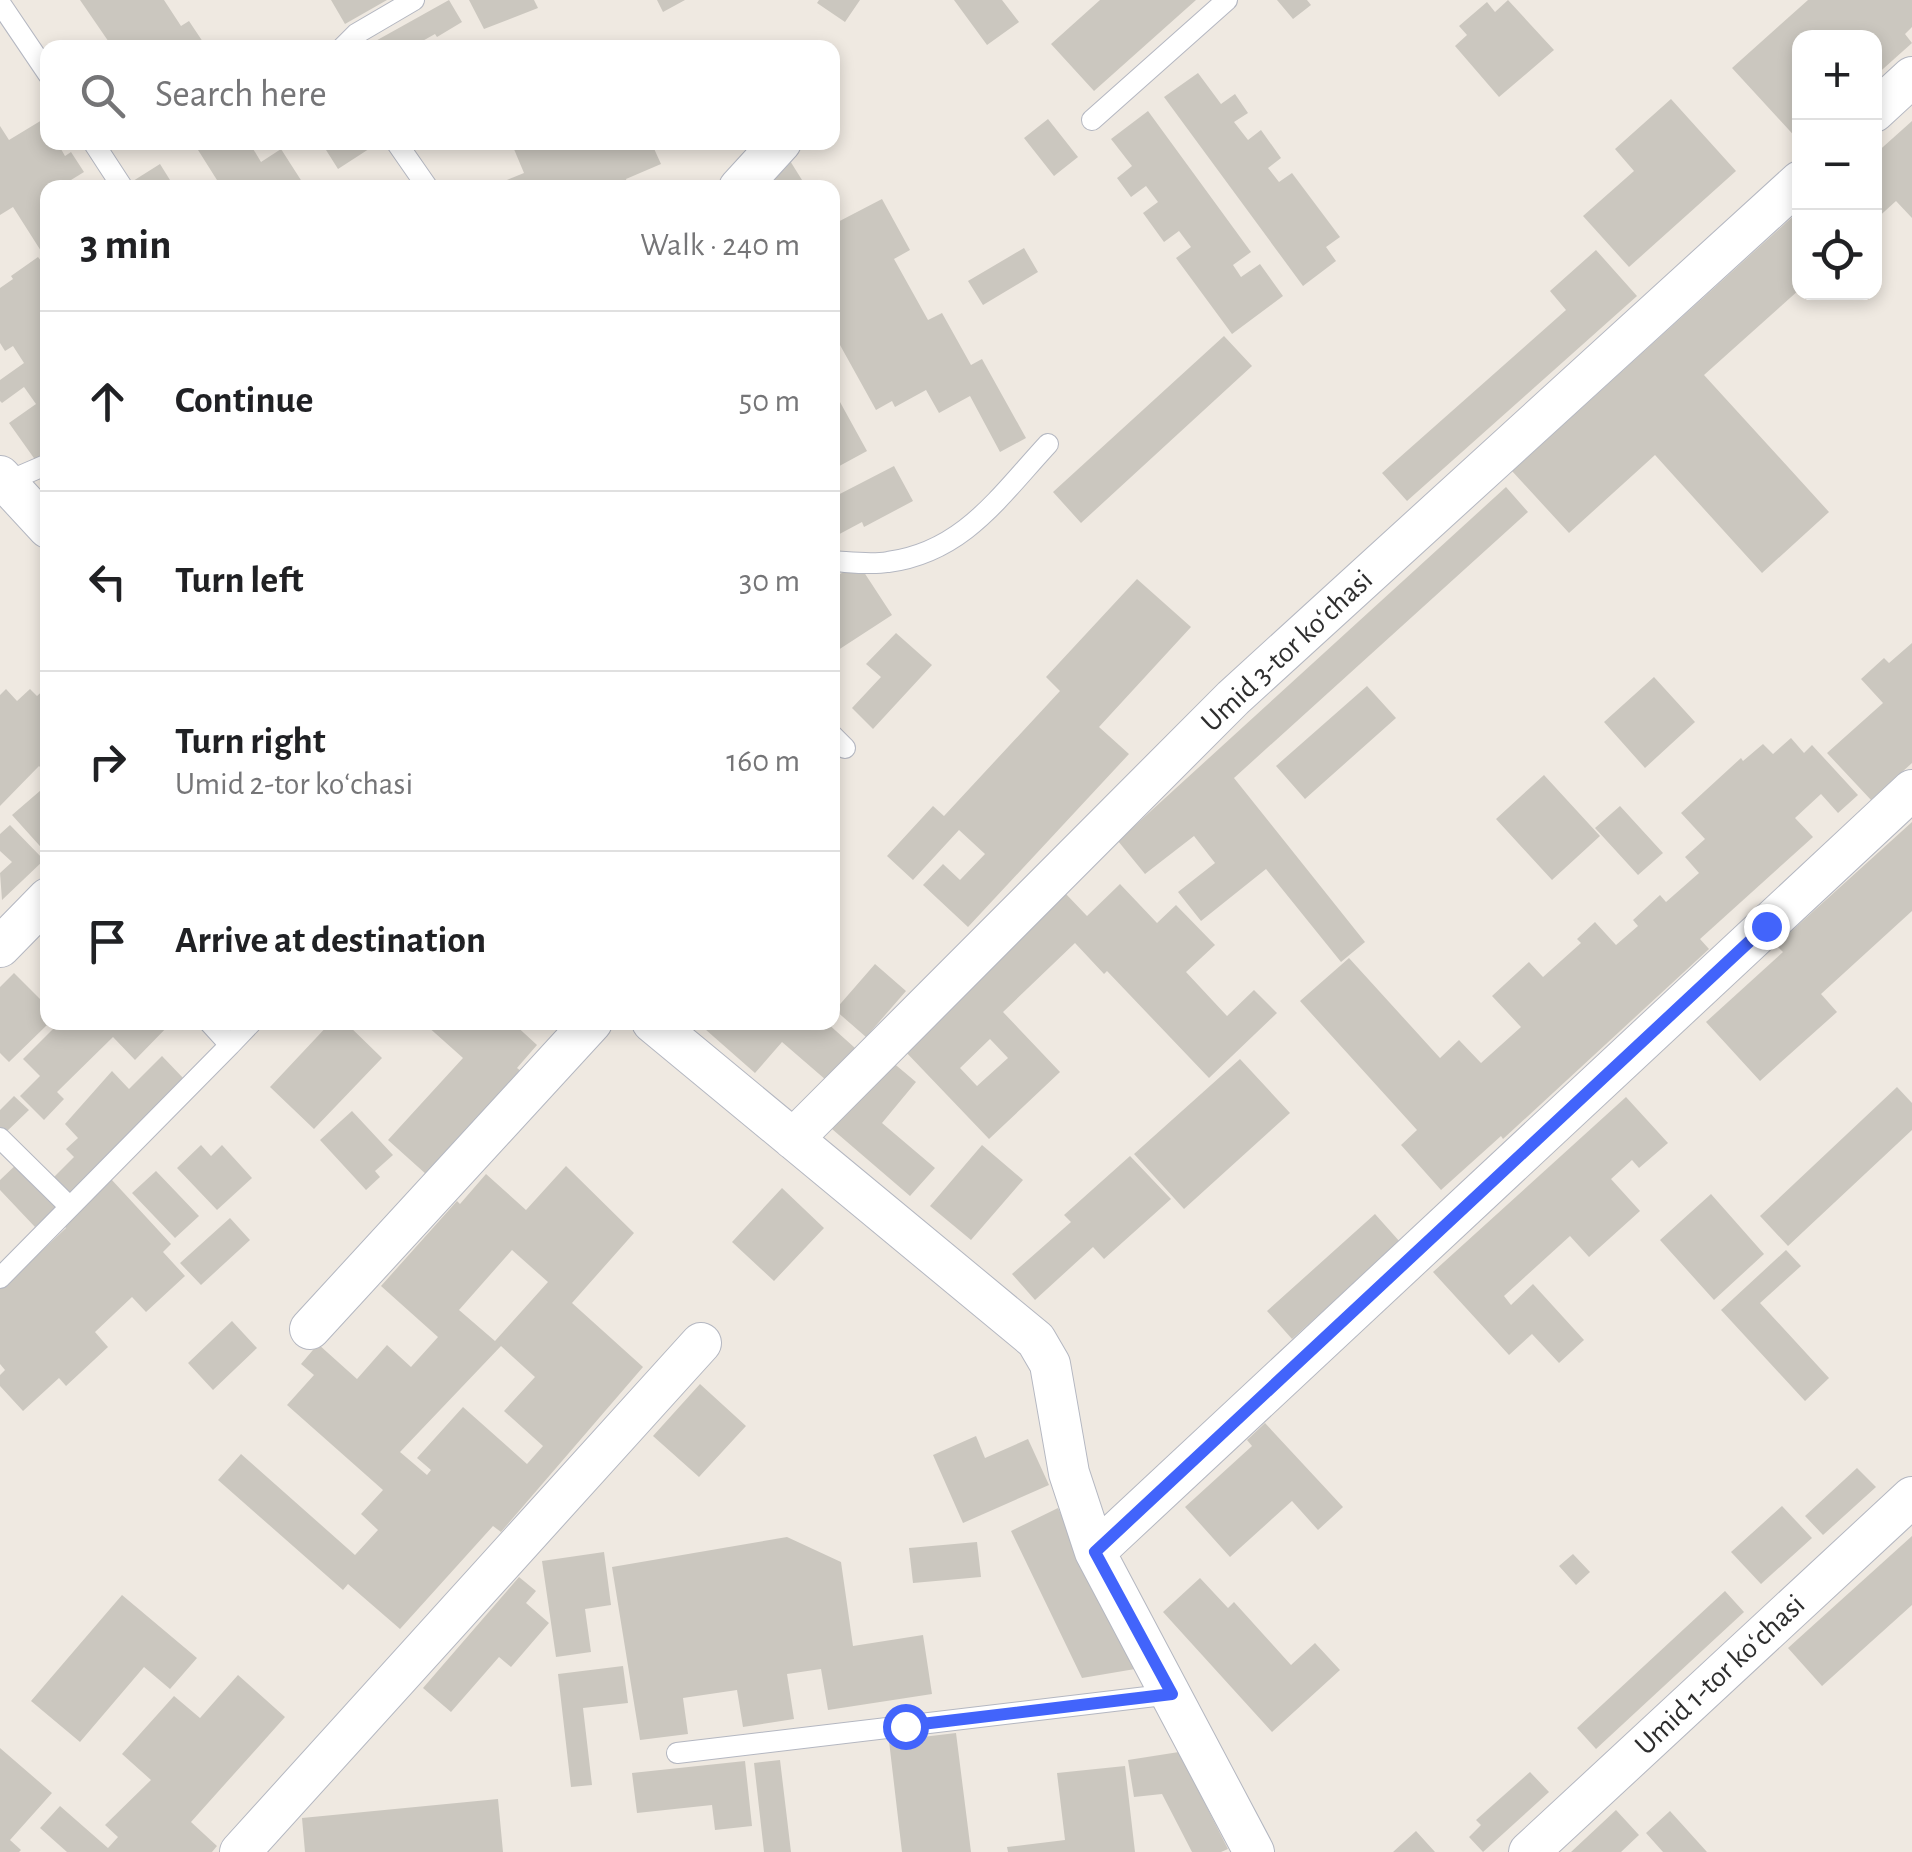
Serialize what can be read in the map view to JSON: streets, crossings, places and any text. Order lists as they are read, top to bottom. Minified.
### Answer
{"streets":{"street":["Umid 3-tor koʻchasi","Umid 1-tor koʻchasi"]},"page":{"map_buttons":["+","−"],"search":"Search here","heading":["3 min","Walk · 240 m"],"list":[["Continue","50 m"],["Turn left","30 m"],["Turn right","Umid 2-tor koʻchasi","160 m"],"Arrive at destination"]}}
